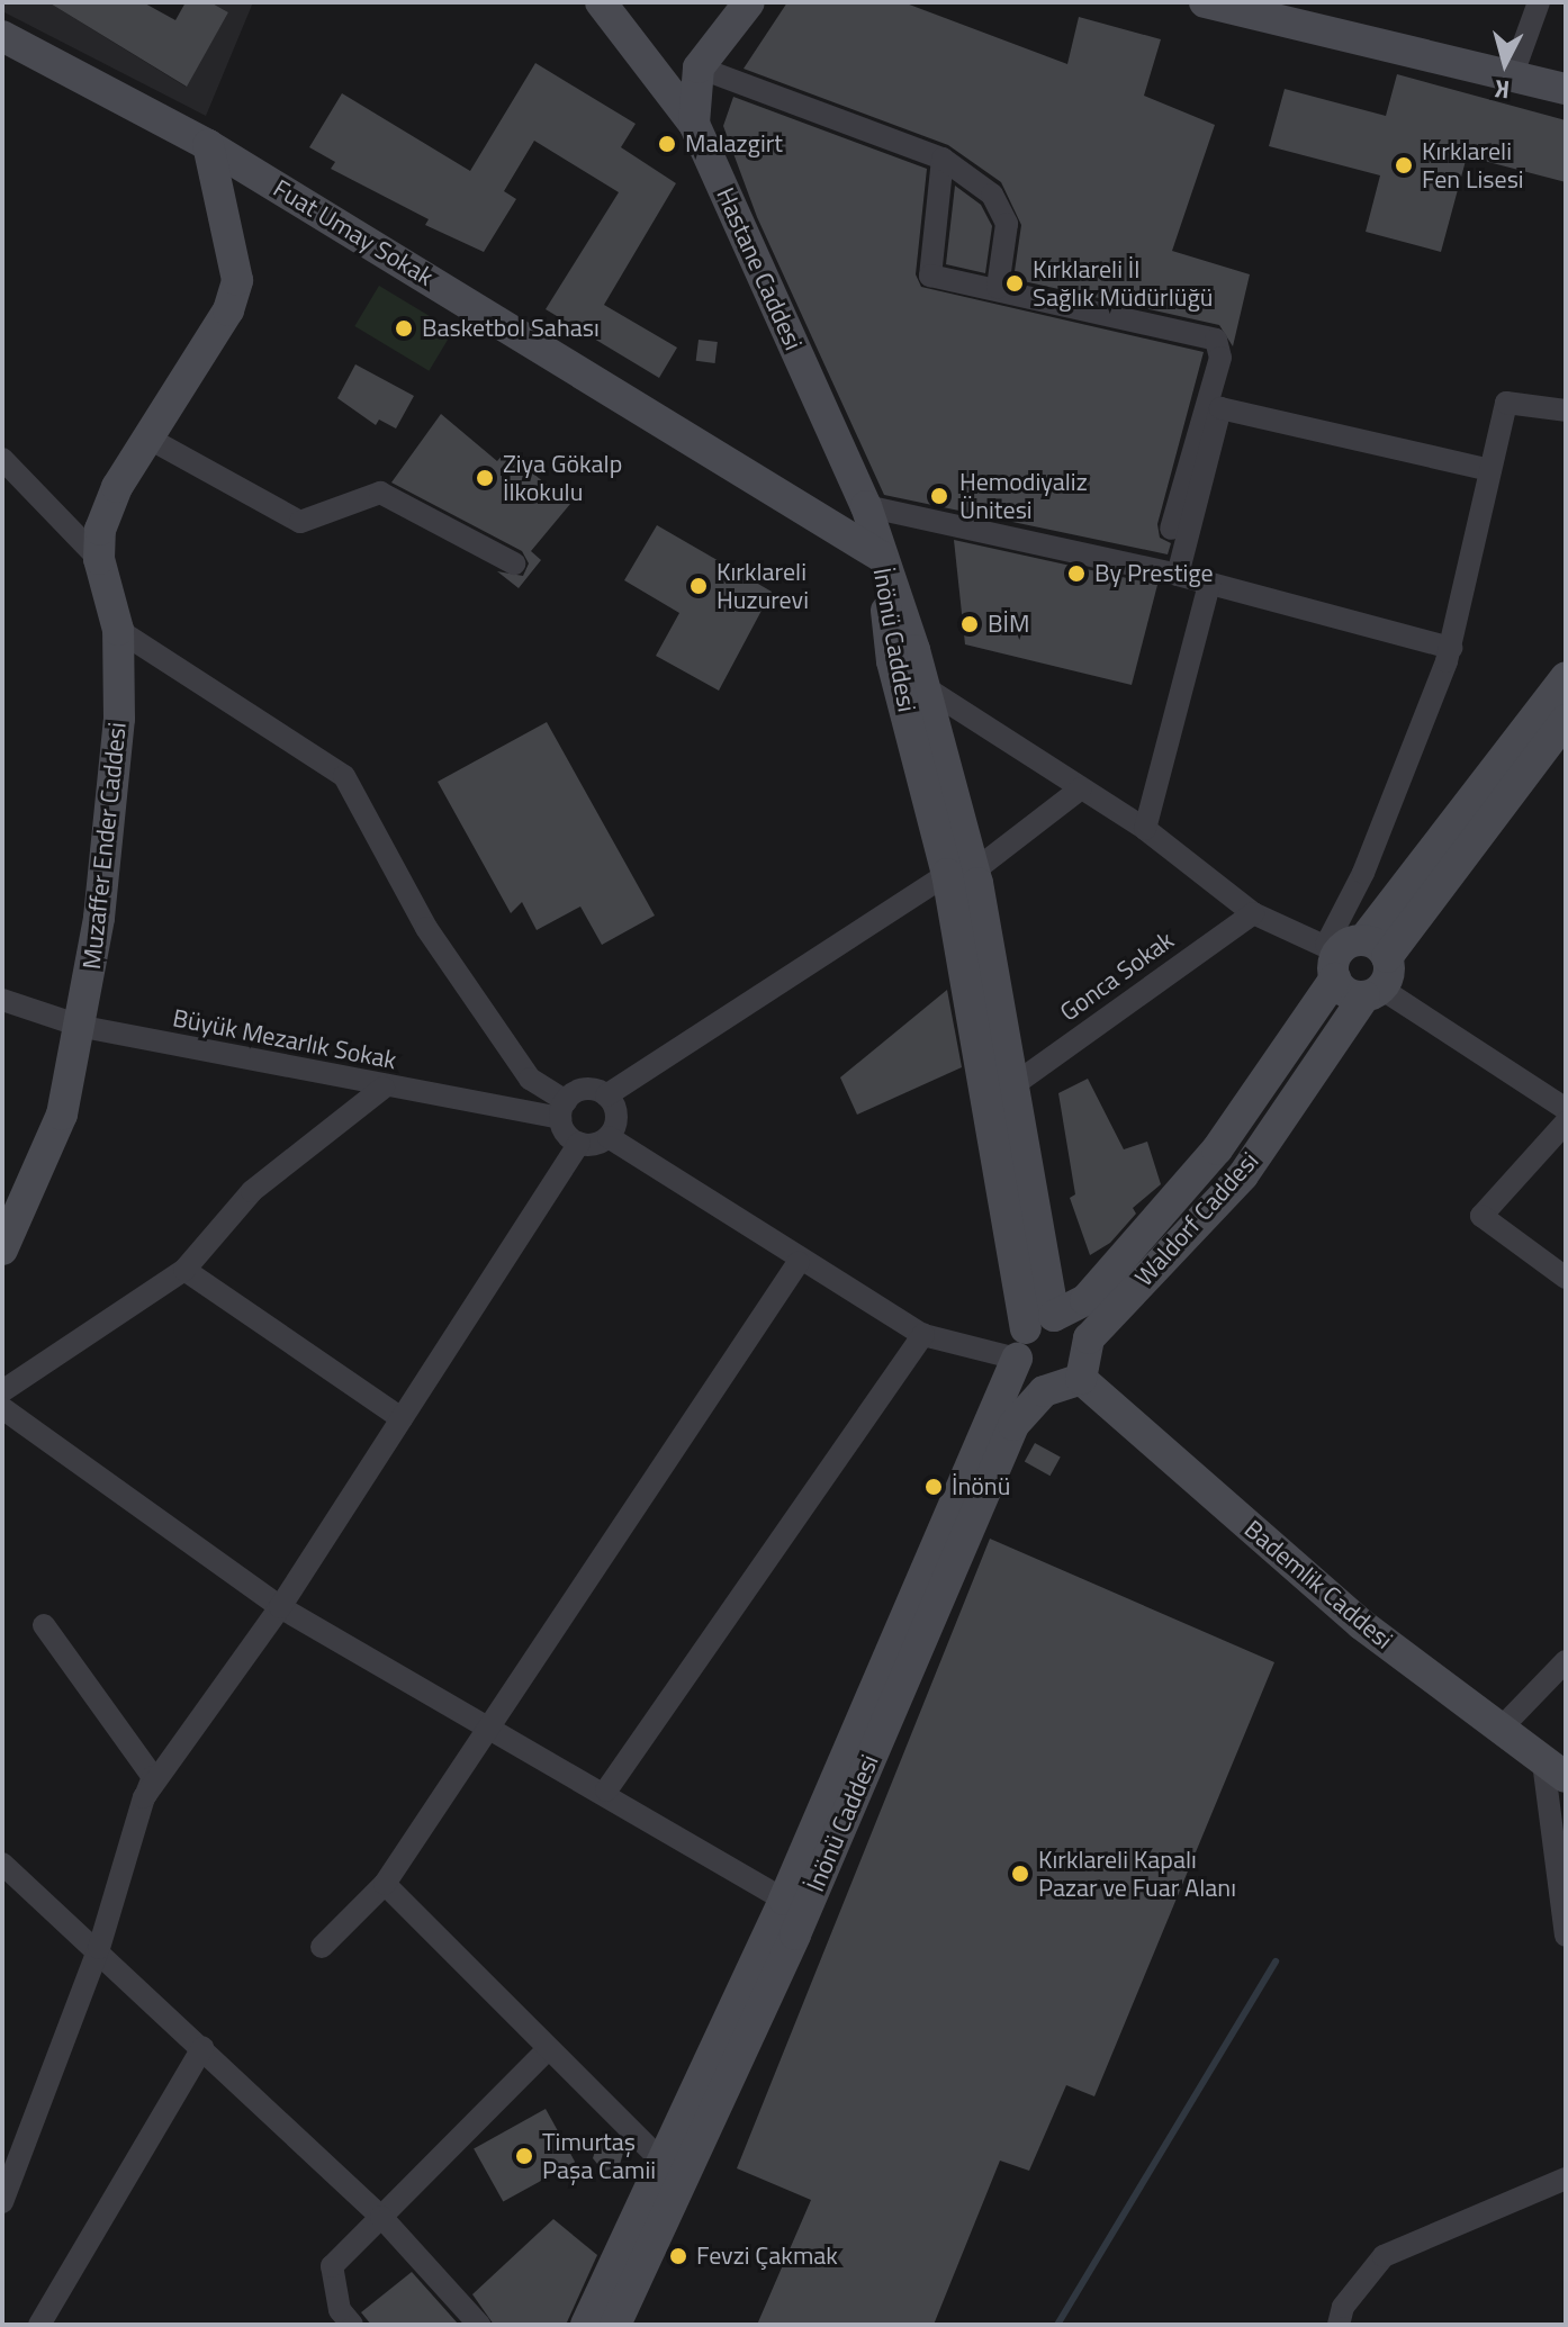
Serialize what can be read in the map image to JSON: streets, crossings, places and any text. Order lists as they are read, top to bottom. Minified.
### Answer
{"streets":{"main road":["Fuat Umay Sokak","Hastane Caddesi","İnönü Caddesi","Muzaffer Ender Caddesi","Waldorf Caddesi","Bademlik Caddesi"],"street":["Gonca Sokak","Büyük Mezarlık Sokak"]},"crossings":[["Fuat Umay Sokak","Hastane Caddesi"],["Fuat Umay Sokak","İnönü Caddesi"],["Fuat Umay Sokak","Muzaffer Ender Caddesi"],["Hastane Caddesi","İnönü Caddesi"],["İnönü Caddesi","Gonca Sokak"],["İnönü Caddesi","Waldorf Caddesi"],["İnönü Caddesi","Bademlik Caddesi"],["Muzaffer Ender Caddesi","Büyük Mezarlık Sokak"],["Waldorf Caddesi","Bademlik Caddesi"]],"places":["Malazgirt","Kırklareli Fen Lisesi","Kırklareli İl Sağlık Müdürlüğü","Basketbol Sahası","Ziya Gökalp İlkokulu","Hemodiyaliz Ünitesi","By Prestige","Kırklareli Huzurevi","BİM","İnönü","Kırklareli Kapalı Pazar ve Fuar Alanı","Timurtaş Paşa Camii","Fevzi Çakmak"],"north":"bottom"}
